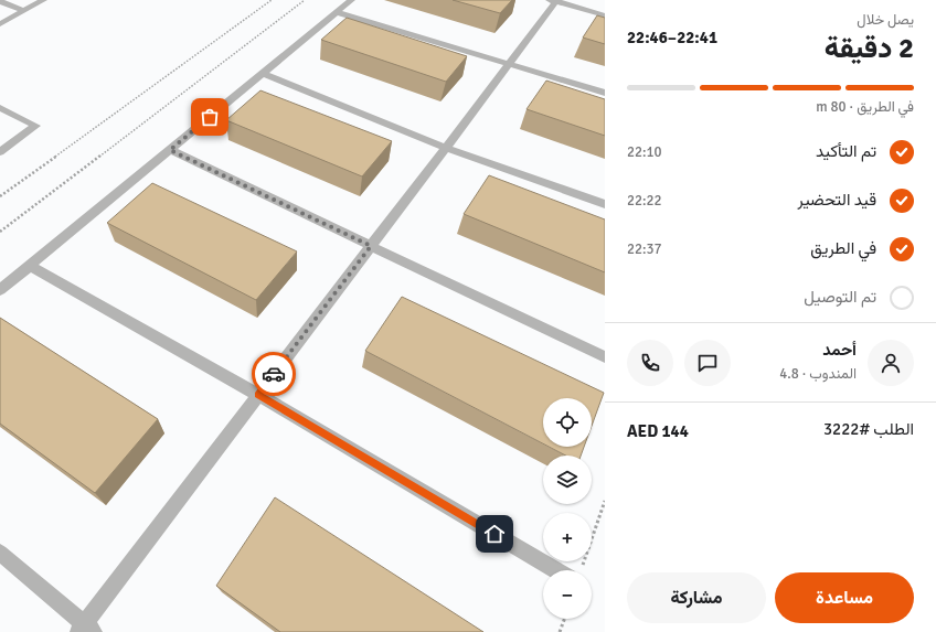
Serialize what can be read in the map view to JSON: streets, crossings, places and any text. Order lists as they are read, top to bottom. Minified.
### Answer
{"page":{"heading":["2 دقيقة","يصل خلال","22:41–22:46"],"panel":["أحمد","المندوب · 4.8","الطلب #3222","AED 144"],"bar":"في الطريق · 80 m","list":[["تم التأكيد","22:10"],["قيد التحضير","22:22"],["في الطريق","22:37"],"تم التوصيل"],"map_buttons":["+","−"],"buttons":["مساعدة","مشاركة"]}}
